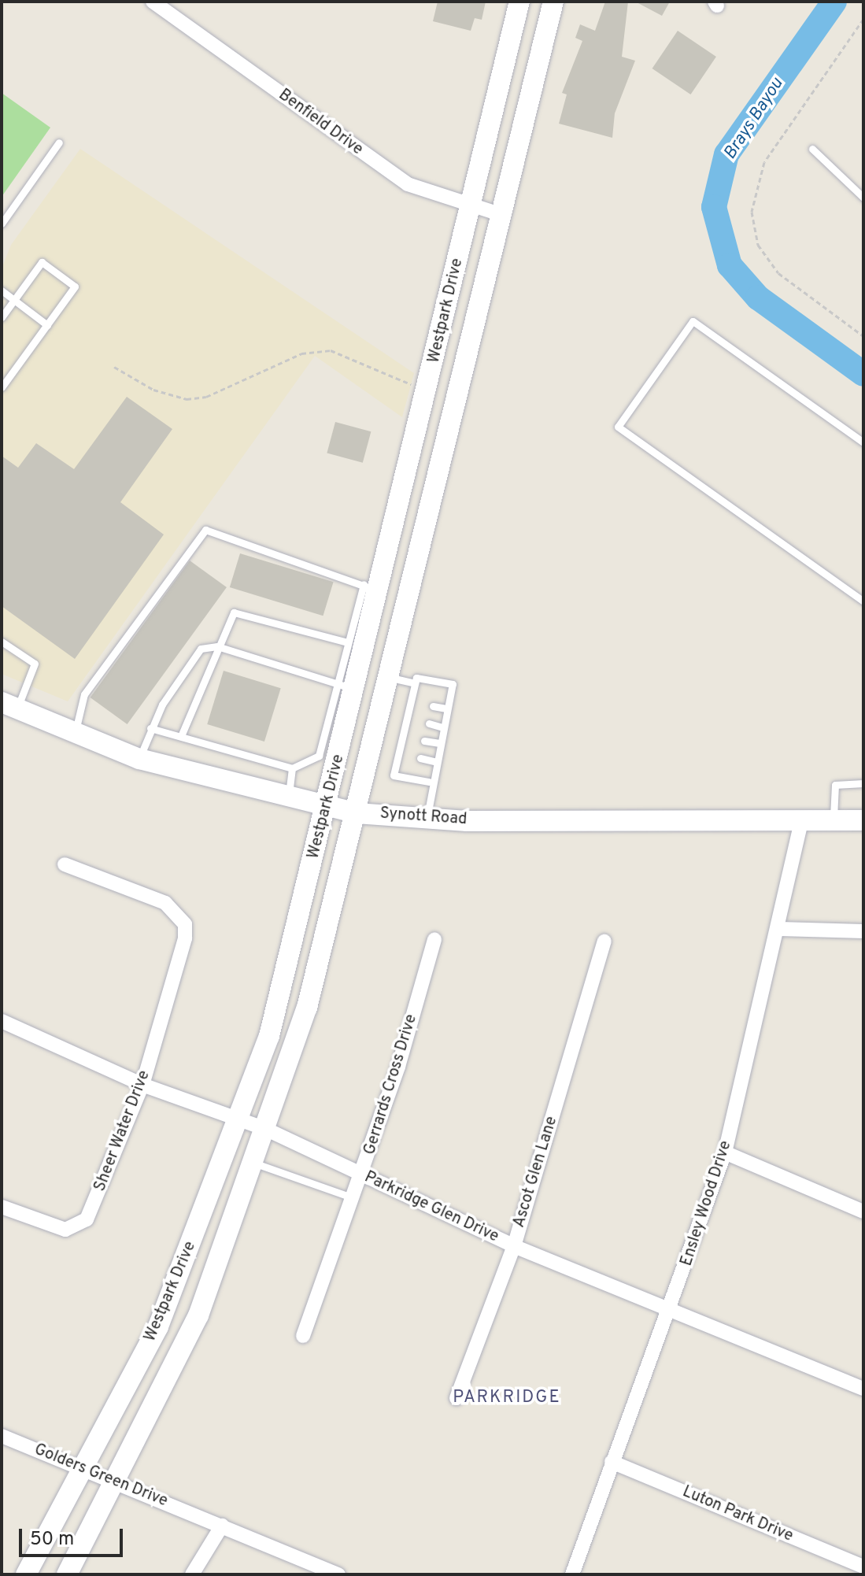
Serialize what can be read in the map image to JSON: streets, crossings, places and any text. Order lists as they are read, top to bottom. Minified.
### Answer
{"streets":{"main road":["Westpark Drive","Synott Road"],"street":["Benfield Drive","Gerrards Cross Drive","Sheer Water Drive","Ascot Glen Lane","Ensley Wood Drive","Parkridge Glen Drive","Golders Green Drive","Luton Park Drive"]},"crossings":[["Benfield Drive","Westpark Drive"],["Westpark Drive","Synott Road"],["Westpark Drive","Parkridge Glen Drive"],["Westpark Drive","Golders Green Drive"],["Synott Road","Ensley Wood Drive"],["Gerrards Cross Drive","Parkridge Glen Drive"],["Sheer Water Drive","Parkridge Glen Drive"],["Ascot Glen Lane","Parkridge Glen Drive"],["Ensley Wood Drive","Parkridge Glen Drive"],["Ensley Wood Drive","Luton Park Drive"]],"districts":["PARKRIDGE"],"water":["Brays Bayou"],"scale_bar":"50 m"}
